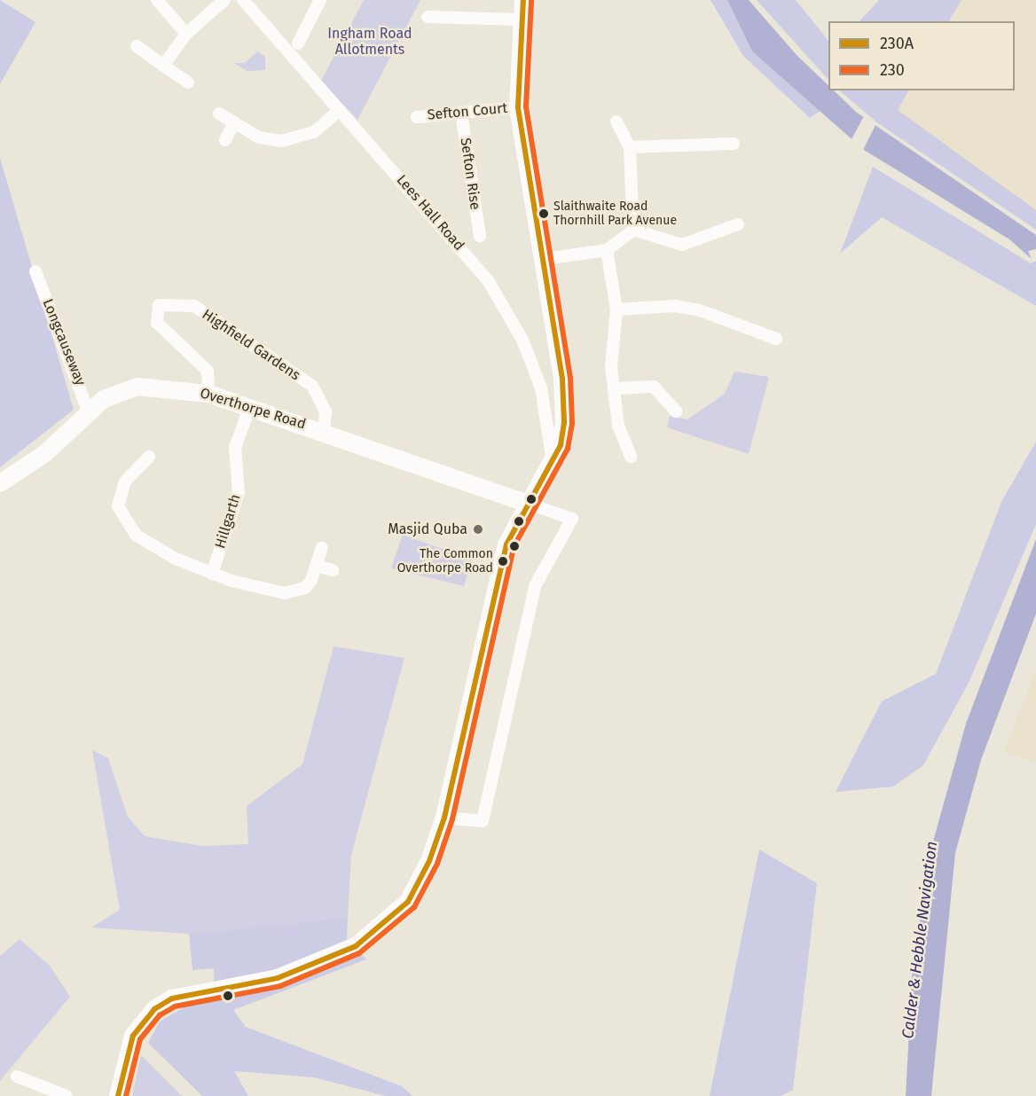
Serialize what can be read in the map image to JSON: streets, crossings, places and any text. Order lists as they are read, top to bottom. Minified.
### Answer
{"streets":{"main road":["Overthorpe Road"],"street":["Sefton Court","Sefton Rise","Lees Hall Road","Longcauseway","Highfield Gardens","Hillgarth"]},"crossings":[["Sefton Court","Sefton Rise"],["Longcauseway","Overthorpe Road"],["Highfield Gardens","Overthorpe Road"],["Overthorpe Road","Hillgarth"]],"water":["Calder & Hebble Navigation"],"parks":["Ingham Road Allotments"],"places":["Slaithwaite Road Thornhill Park Avenue","Masjid Quba","The Common Overthorpe Road"],"lines":["transit line 230A","transit line 230"],"legend":["230A","230"]}
